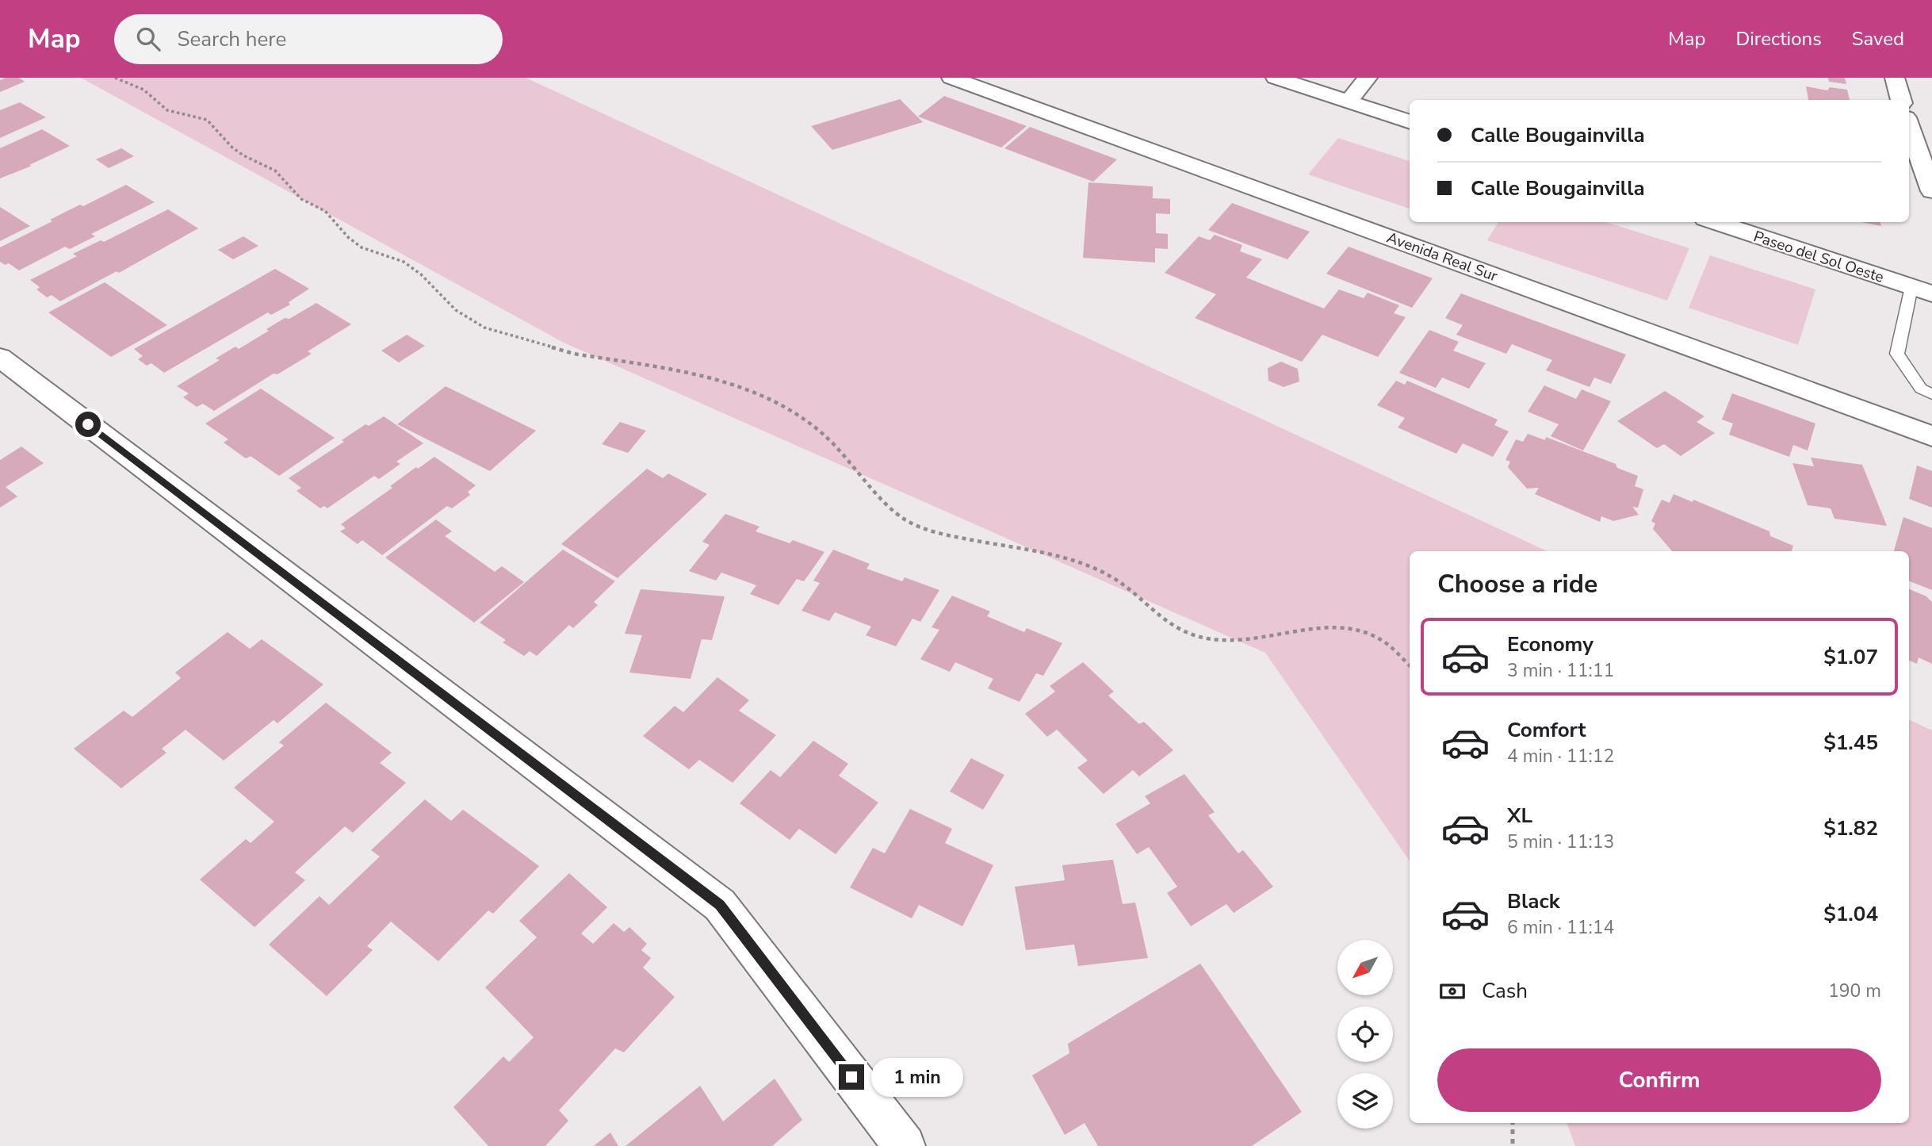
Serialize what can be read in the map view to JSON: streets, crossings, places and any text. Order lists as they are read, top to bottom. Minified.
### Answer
{"streets":{"street":["Avenida Real Sur","Paseo del Sol Oeste"]},"north":"bottom left","page":{"header":"Map","search":"Search here","nav":["Map","Directions","Saved"],"banner":["Calle Bougainvilla","Calle Bougainvilla"],"heading":"Choose a ride","list":[{"name":"Economy","note":"3 min · 11:11","value":"$1.07"},{"name":"Comfort","note":"4 min · 11:12","value":"$1.45"},{"name":"XL","note":"5 min · 11:13","value":"$1.82"},{"name":"Black","note":"6 min · 11:14","value":"$1.04"}],"pay":["Cash","190 m"],"buttons":"Confirm","bubble":"1 min"}}
